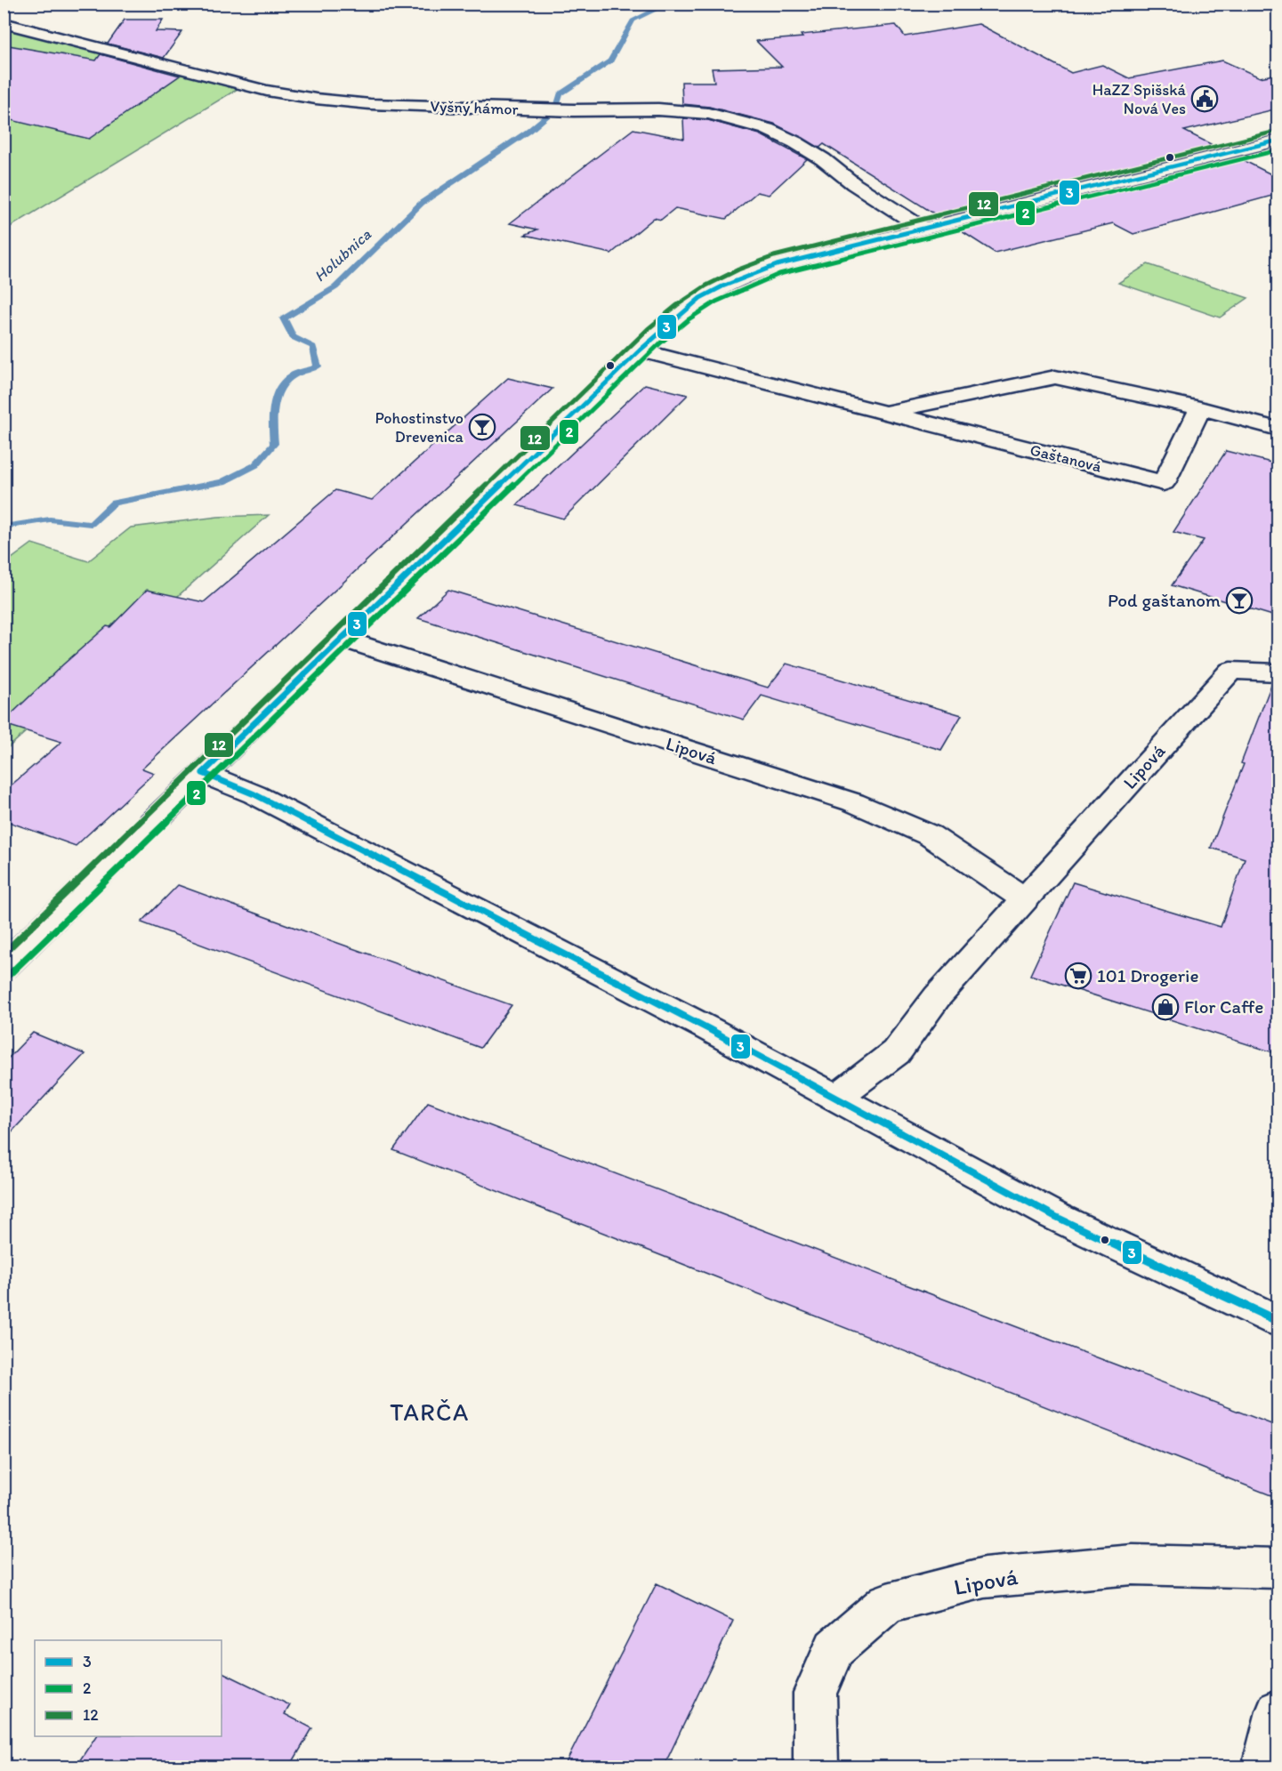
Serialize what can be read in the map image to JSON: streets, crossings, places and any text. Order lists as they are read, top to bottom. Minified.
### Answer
{"streets":{"street":["Vyšný hámor","Gaštanová","Lipová"]},"districts":["TARČA"],"water":["Holubnica"],"places":{"public building":["HaZZ Spišská Nová Ves"],"bar":["Pohostinstvo Drevenica","Pod gaštanom"],"supermarket":["101 Drogerie"],"shop":["Flor Caffe"]},"lines":["transit line 12","transit line 3","transit line 2"],"legend":["3","2","12"]}
